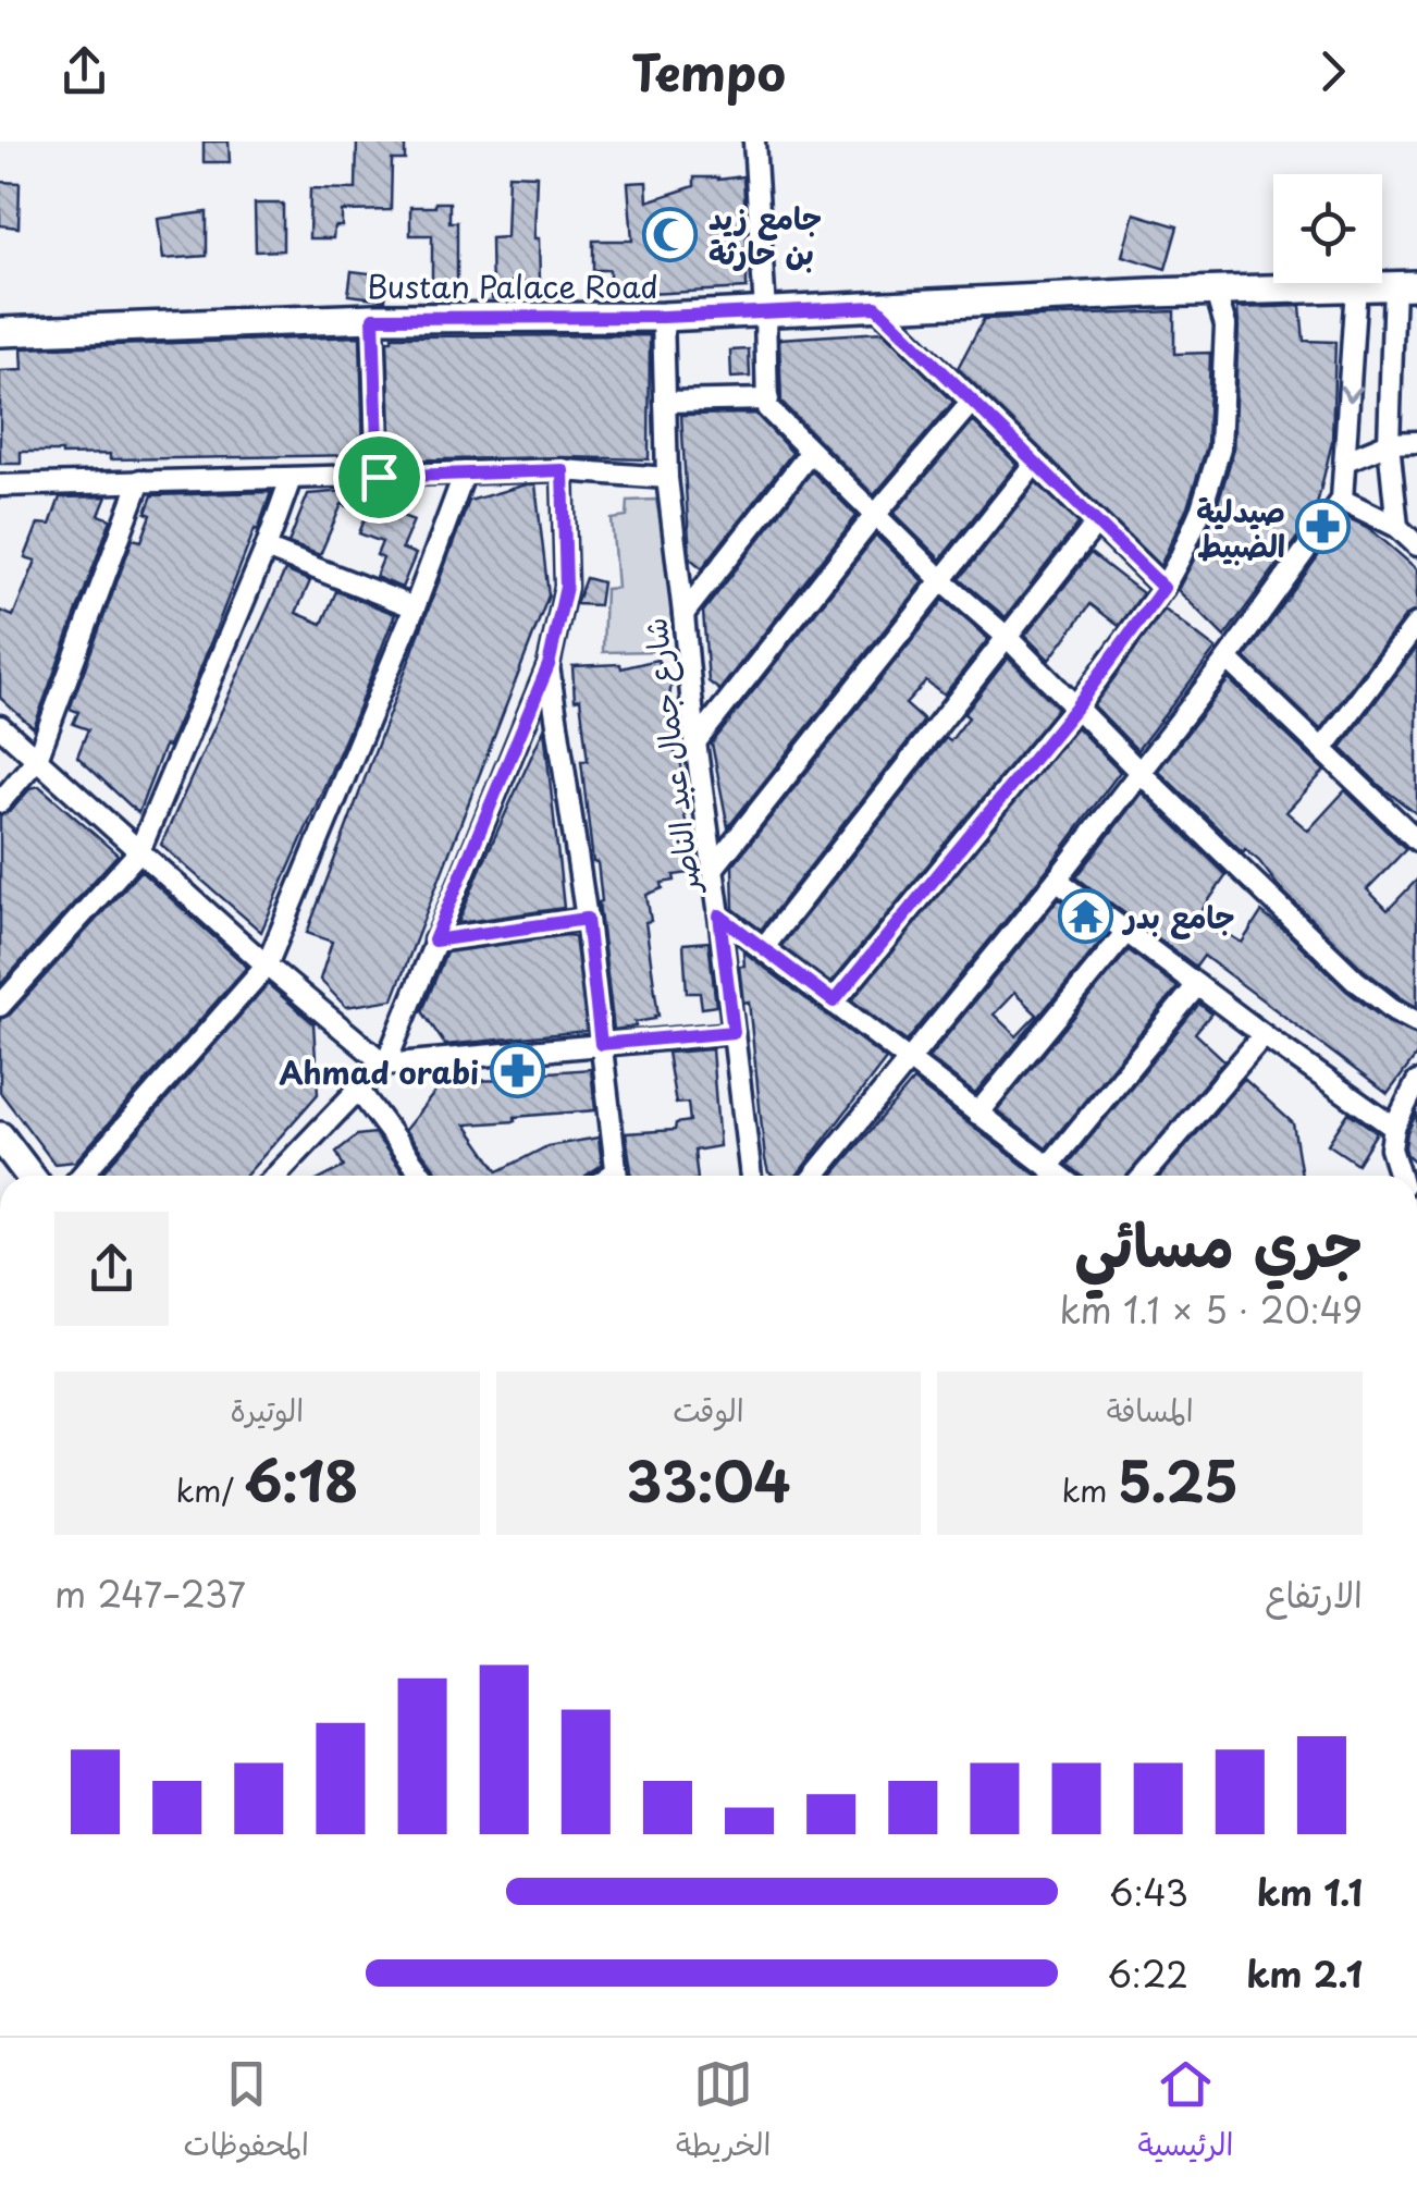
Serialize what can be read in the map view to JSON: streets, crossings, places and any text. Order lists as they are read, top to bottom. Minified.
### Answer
{"streets":{"main road":["Bustan Palace Road"],"street":["شارع جمال عبد الناصر"]},"crossings":[["Bustan Palace Road","شارع جمال عبد الناصر"]],"places":{"mosque":["جامع زيد بن حارثة"],"pharmacy":["صيدلية الضبيط","Ahmad orabi"],"temple":["جامع بدر"]},"page":{"header":"Tempo","heading":["جري مسائي","20:49 · 5 × 1.1 km"],"stats":[["المسافة","5.25 km"],["الوقت","33:04"],["الوتيرة","6:18 /km"]],"chart":["الارتفاع","237–247 m"],"list":[{"name":"1.1 km","note":"6:43"},{"name":"2.1 km","note":"6:22"}],"tabs":["الرئيسية","الخريطة","المحفوظات"]}}
